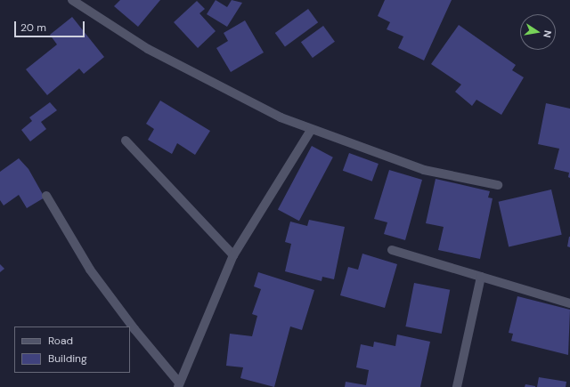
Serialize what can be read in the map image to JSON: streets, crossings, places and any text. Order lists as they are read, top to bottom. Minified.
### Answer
{"legend":["Road","Building"],"scale_bar":"20 m","north":"right"}
